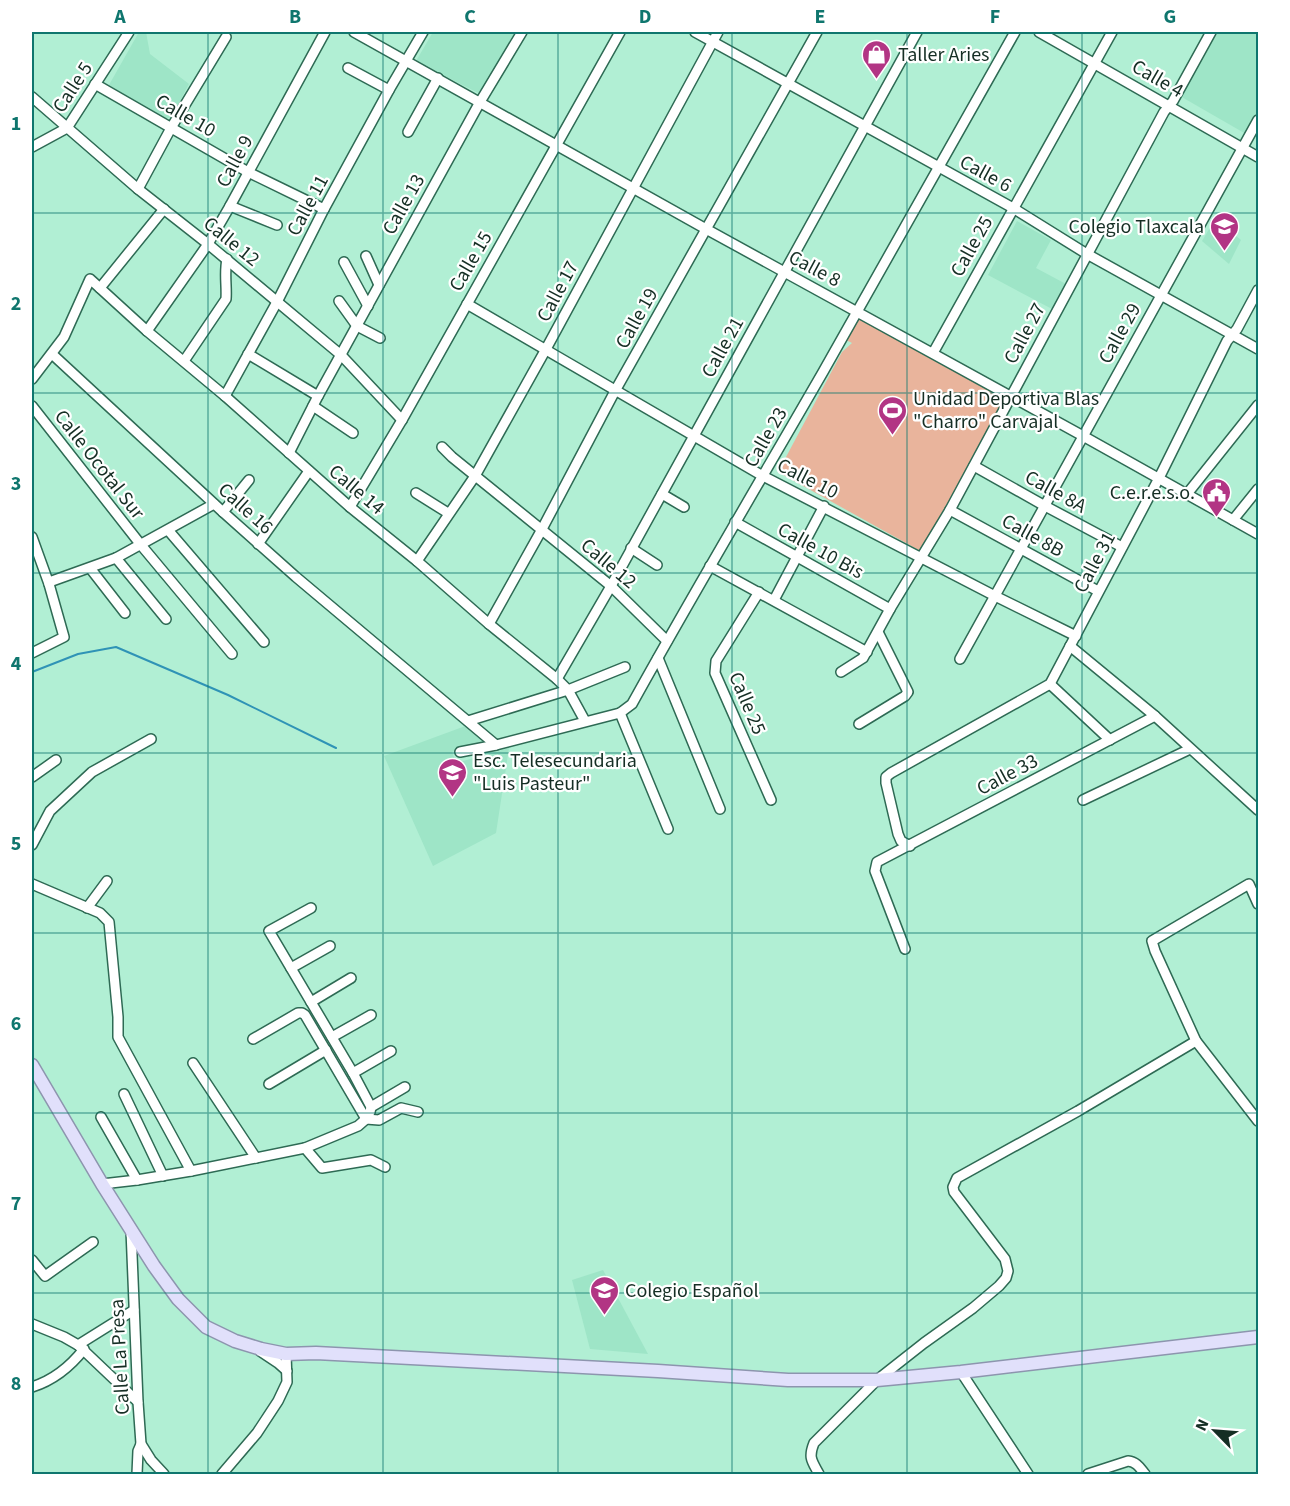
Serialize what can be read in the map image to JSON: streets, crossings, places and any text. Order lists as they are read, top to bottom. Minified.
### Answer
{"streets":{"street":["Calle 4","Calle 5","Calle 10","Calle 9","Calle 6","Calle 13","Calle 11","Calle 12","Calle 25","Calle 15","Calle 8","Calle 17","Calle 19","Calle 27","Calle 29","Calle 21","Calle 23","Calle Ocotal Sur","Calle 14","Calle 8A","Calle 16","Calle 8B","Calle 10 Bis","Calle 31","Calle 33","Calle La Presa"]},"crossings":[["Calle 4","Calle 25"],["Calle 4","Calle 27"],["Calle 4","Calle 29"],["Calle 5","Calle 10"],["Calle 5","Calle 12"],["Calle 10","Calle 9"],["Calle 10","Calle 11"],["Calle 10","Calle 15"],["Calle 10","Calle 17"],["Calle 10","Calle 19"],["Calle 10","Calle 27"],["Calle 10","Calle 29"],["Calle 10","Calle 21"],["Calle 10","Calle 23"],["Calle 10","Calle 31"],["Calle 9","Calle 12"],["Calle 9","Calle 14"],["Calle 6","Calle 25"],["Calle 6","Calle 17"],["Calle 6","Calle 19"],["Calle 6","Calle 27"],["Calle 6","Calle 29"],["Calle 6","Calle 21"],["Calle 6","Calle 23"],["Calle 6","Calle 31"],["Calle 13","Calle 12"],["Calle 13","Calle 8"],["Calle 13","Calle 14"],["Calle 11","Calle 12"],["Calle 11","Calle 8"],["Calle 11","Calle 14"],["Calle 12","Calle 15"],["Calle 12","Calle 17"],["Calle 12","Calle 19"],["Calle 12","Calle 21"],["Calle 12","Calle 23"],["Calle 25","Calle 8"],["Calle 15","Calle 8"],["Calle 15","Calle 14"],["Calle 8","Calle 17"],["Calle 8","Calle 19"],["Calle 8","Calle 27"],["Calle 8","Calle 29"],["Calle 8","Calle 21"],["Calle 8","Calle 23"],["Calle 8","Calle 31"],["Calle 17","Calle 14"],["Calle 19","Calle 14"],["Calle 27","Calle 8A"],["Calle 27","Calle 8B"],["Calle 27","Calle 10 Bis"],["Calle 29","Calle 8A"],["Calle 29","Calle 8B"],["Calle 21","Calle 14"],["Calle 23","Calle 10 Bis"],["Calle 8A","Calle 31"],["Calle 8B","Calle 31"]],"places":{"shop":["Taller Aries"],"school or university":["Colegio Tlaxcala","Esc. Telesecundaria \"Luis Pasteur\"","Colegio Español"],"sports":["Unidad Deportiva Blas \"Charro\" Carvajal"],"public building":["C.e.r.e.s.o."]},"north":"top left","grid":{"columns":["A","B","C","D","E","F","G"],"rows":["1","2","3","4","5","6","7","8"]}}
